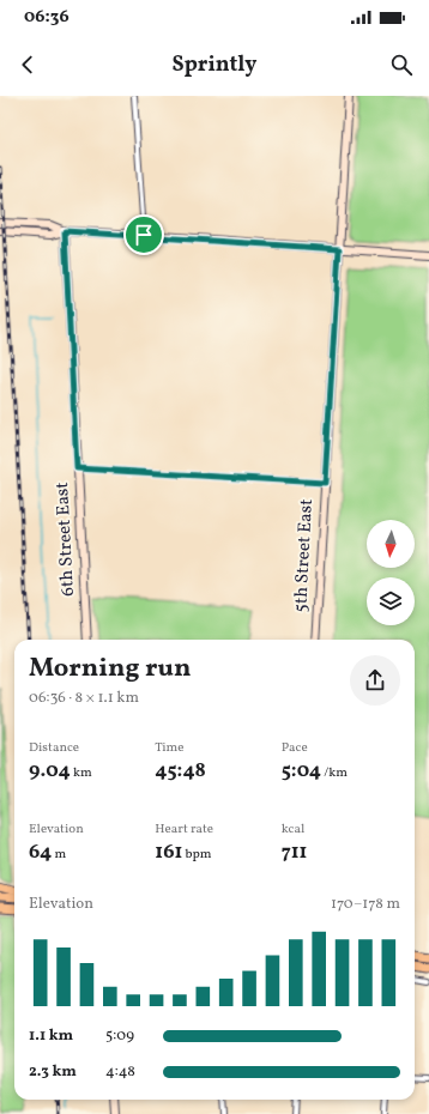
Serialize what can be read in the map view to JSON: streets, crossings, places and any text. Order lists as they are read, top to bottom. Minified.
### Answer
{"streets":{"street":["6th Street East","5th Street East"]},"north":"bottom","page":{"status":"06:36","header":"Sprintly","heading":["Morning run","06:36 · 8 × 1.1 km"],"stats":[["Distance","9.04 km"],["Time","45:48"],["Pace","5:04 /km"],["Elevation","64 m"],["Heart rate","161 bpm"],["kcal","711"]],"chart":["Elevation","170–178 m"],"list":[{"name":"1.1 km","note":"5:09"},{"name":"2.3 km","note":"4:48"}]}}
